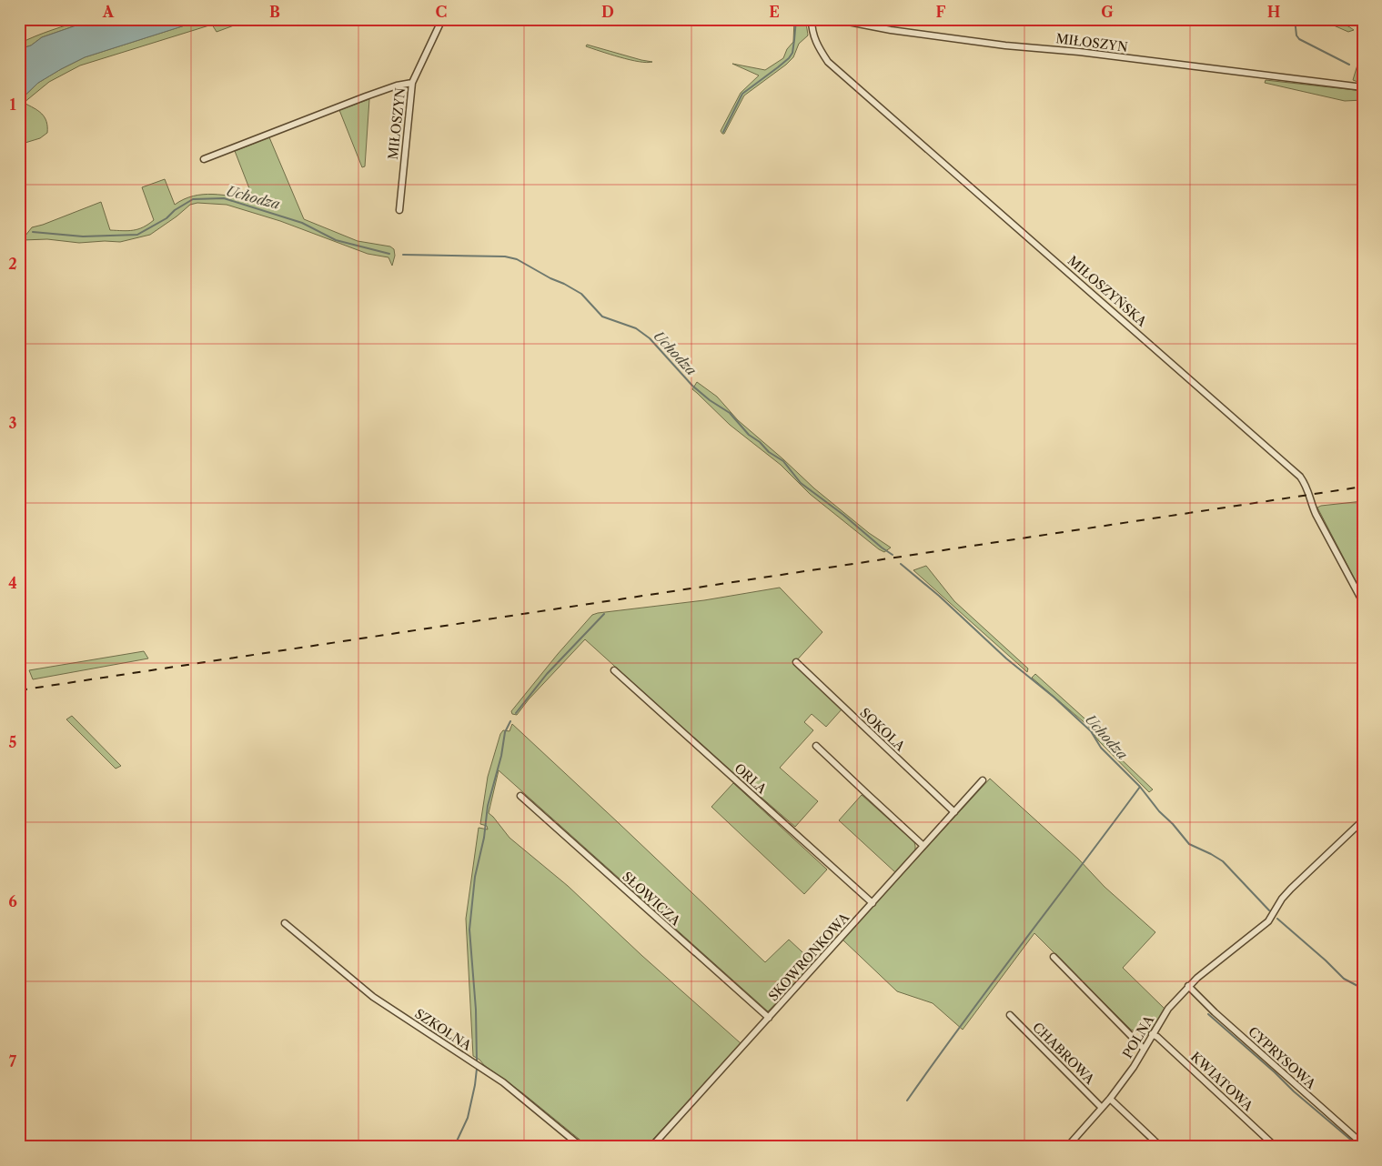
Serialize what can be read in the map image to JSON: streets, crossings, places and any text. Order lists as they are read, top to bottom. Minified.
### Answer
{"streets":{"street":["MIŁOSZYN","MIŁOSZYŃSKA","SOKOLA","ORLA","SŁOWICZA","SKOWRONKOWA","SZKOLNA","POLNA","CHABROWA","CYPRYSOWA","KWIATOWA"]},"crossings":[["SOKOLA","SKOWRONKOWA"],["ORLA","SKOWRONKOWA"],["SŁOWICZA","SKOWRONKOWA"],["POLNA","CHABROWA"],["POLNA","CYPRYSOWA"],["POLNA","KWIATOWA"]],"water":["Uchodza"],"grid":{"columns":["A","B","C","D","E","F","G","H"],"rows":["1","2","3","4","5","6","7"]}}
